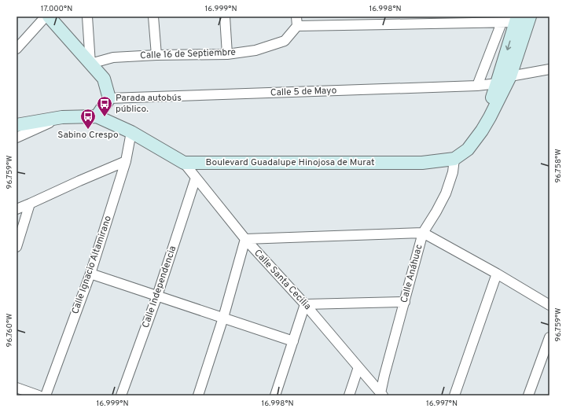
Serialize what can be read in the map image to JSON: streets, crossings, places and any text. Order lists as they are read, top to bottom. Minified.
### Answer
{"streets":{"main road":["Boulevard Guadalupe Hinojosa de Murat"],"street":["Calle 16 de Septiembre","Calle 5 de Mayo","Calle Ignacio Altamirano","Calle Anáhuac","Calle Santa Cecilia","Calle Independencia"]},"crossings":[["Calle 5 de Mayo","Boulevard Guadalupe Hinojosa de Murat"],["Boulevard Guadalupe Hinojosa de Murat","Calle Anáhuac"],["Boulevard Guadalupe Hinojosa de Murat","Calle Santa Cecilia"],["Calle Anáhuac","Calle Santa Cecilia"],["Calle Santa Cecilia","Calle Independencia"]],"places":{"bus stop":["Parada autobús público.","Sabino Crespo"]},"coordinates":["17.000°N","16.999°N","16.998°N","96.758°W","96.759°W","96.760°W","16.997°N"]}
